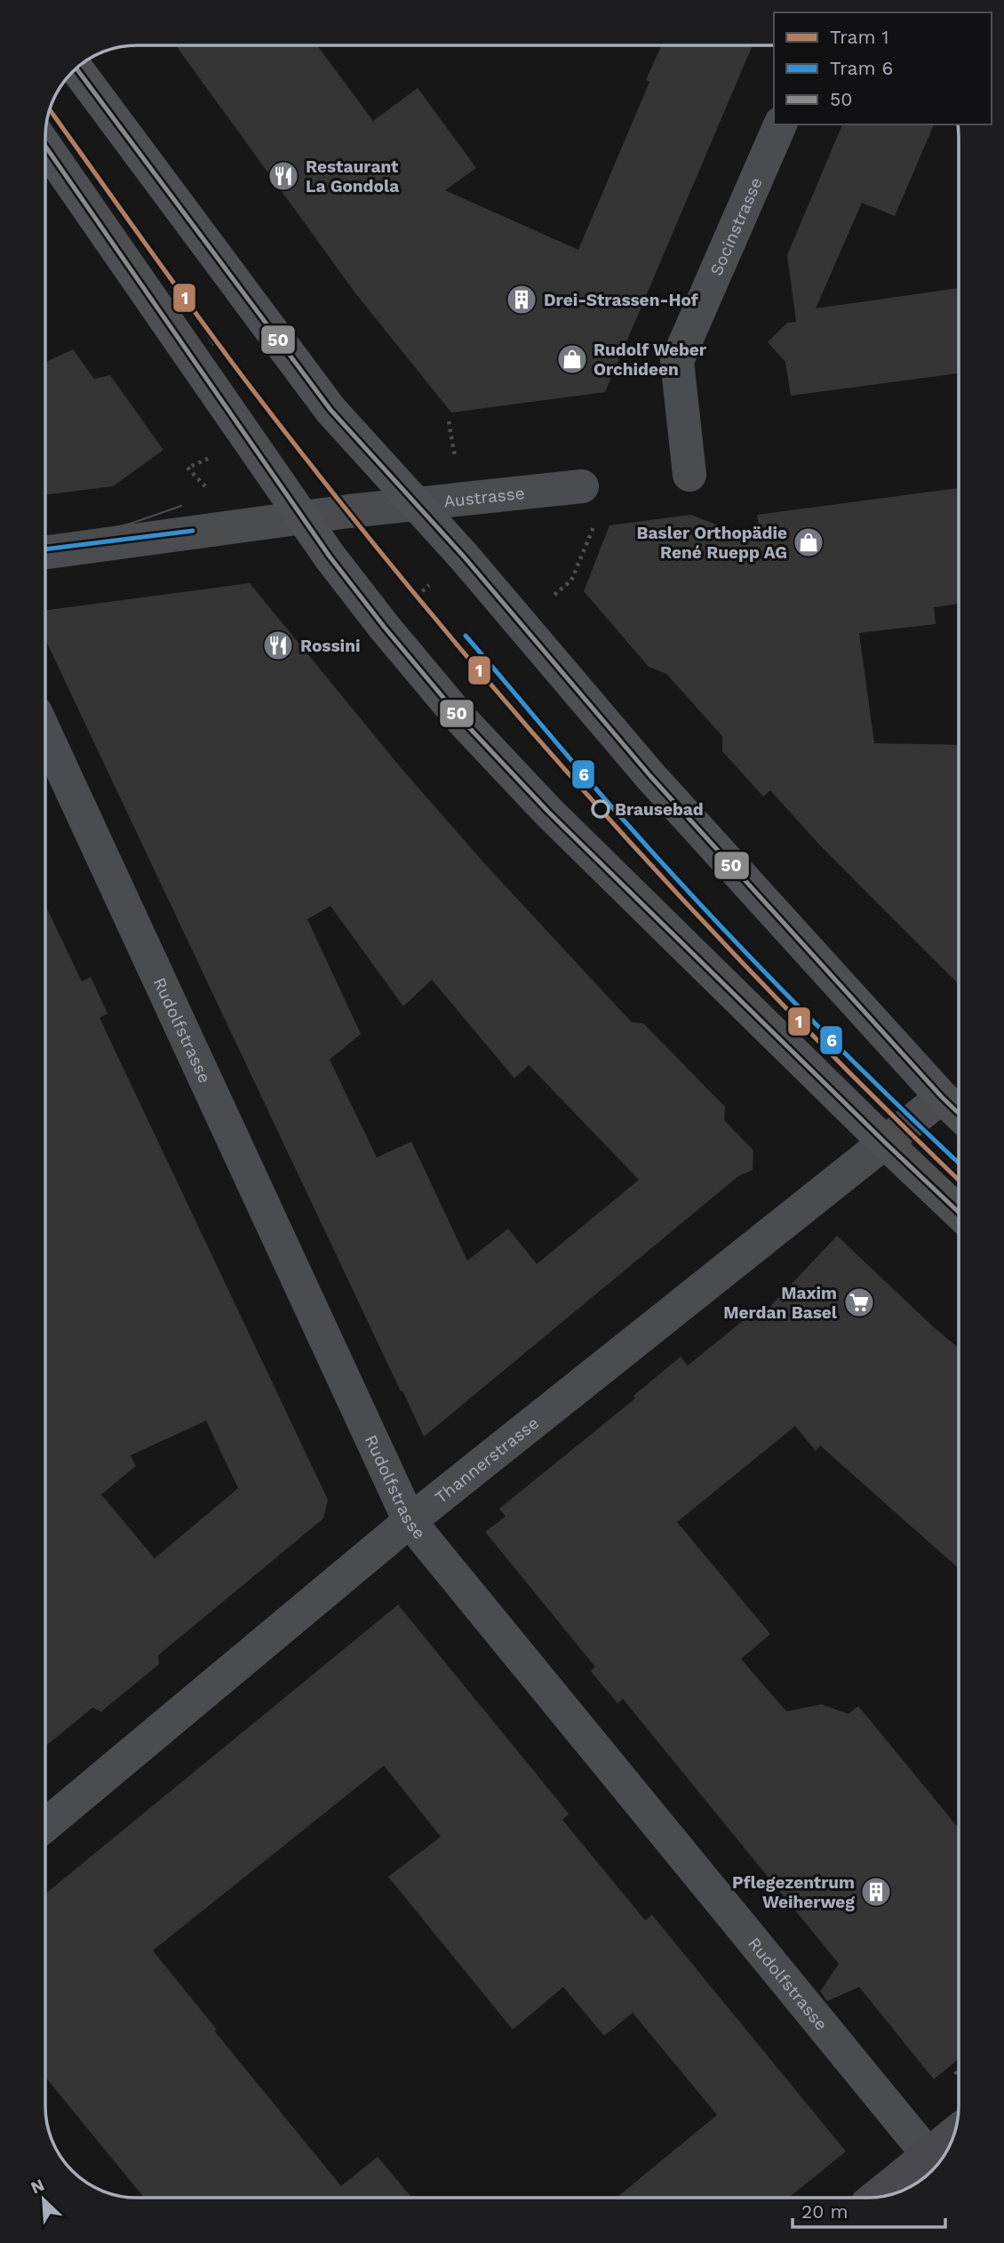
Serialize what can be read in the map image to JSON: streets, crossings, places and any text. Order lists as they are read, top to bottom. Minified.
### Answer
{"streets":{"street":["Socinstrasse","Austrasse","Rudolfstrasse","Thannerstrasse"]},"crossings":[["Rudolfstrasse","Thannerstrasse"]],"places":{"restaurant":["Restaurant La Gondola","Rossini"],"building":["Drei-Strassen-Hof","Pflegezentrum Weiherweg"],"shop":["Rudolf Weber Orchideen","Basler Orthopädie René Ruepp AG"],"other":["Brausebad"],"supermarket":["Maxim Merdan Basel"]},"lines":["transit line 50","tram line 1","tram line 6"],"legend":["Tram 1","Tram 6","50"],"scale_bar":"20 m","north":"top left"}
